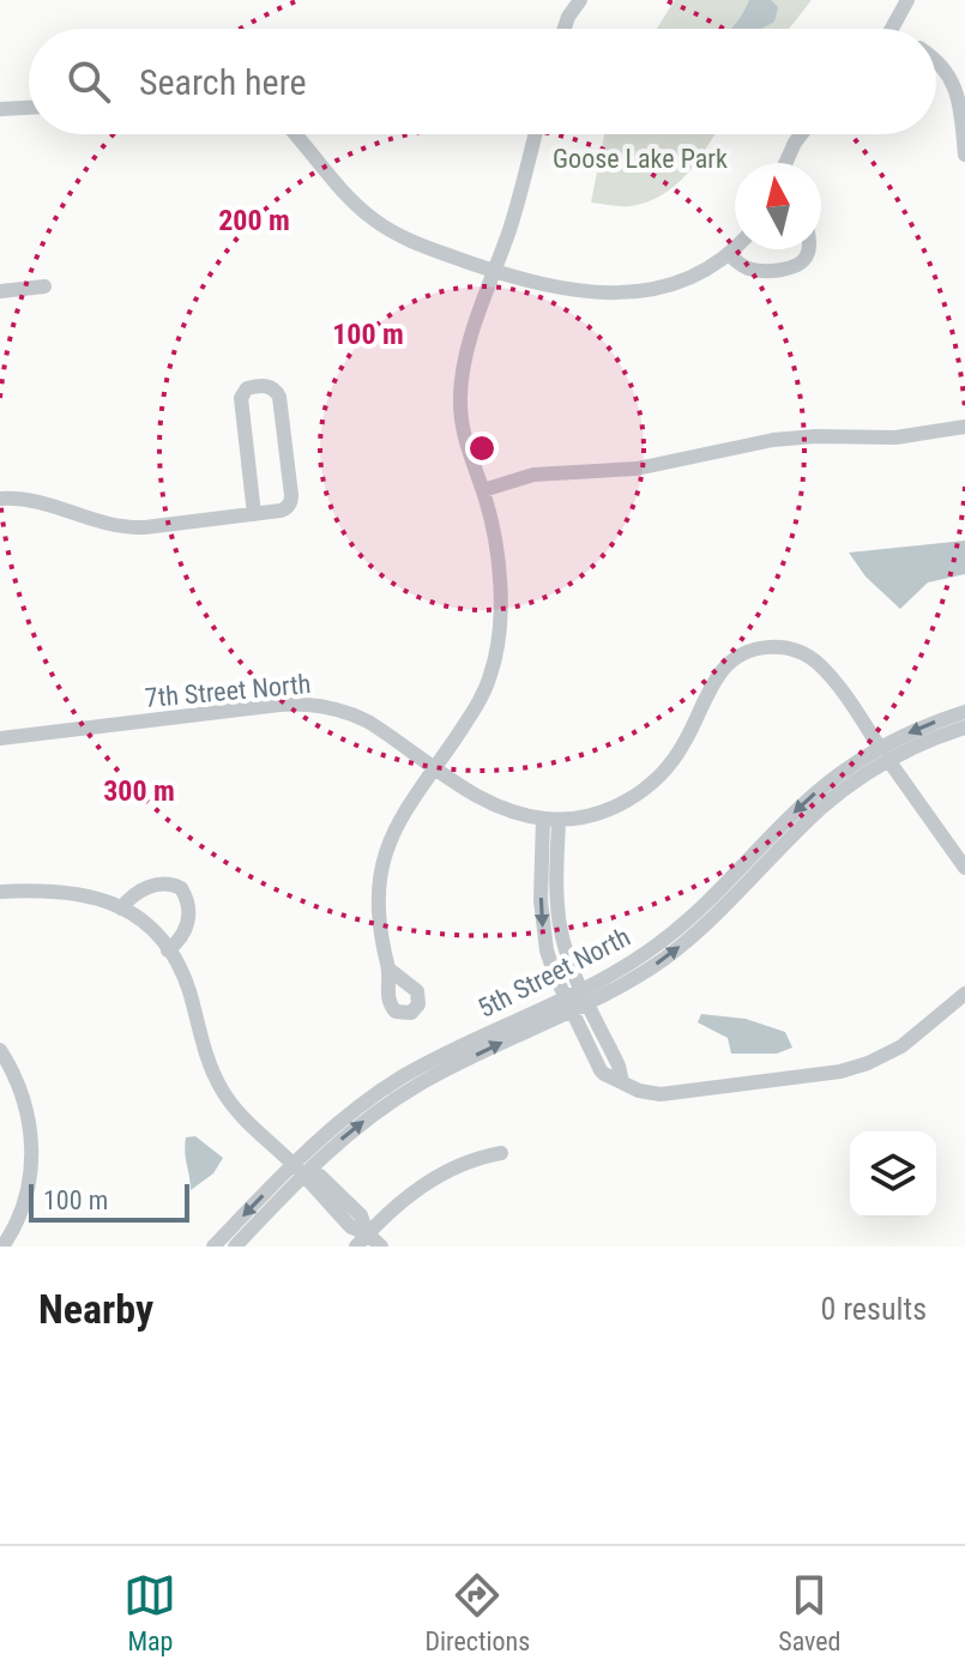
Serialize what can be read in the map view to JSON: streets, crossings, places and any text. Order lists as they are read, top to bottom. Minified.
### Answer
{"streets":{"street":["7th Street North","5th Street North"]},"crossings":[["7th Street North","5th Street North"]],"parks":["Goose Lake Park"],"scale_bar":"100 m","north":"top","page":{"search":"Search here","scale":"100 m","heading":["Nearby","0 results"],"nav":["Map","Directions","Saved"]},"rings":["200 m","100 m","300 m"]}
